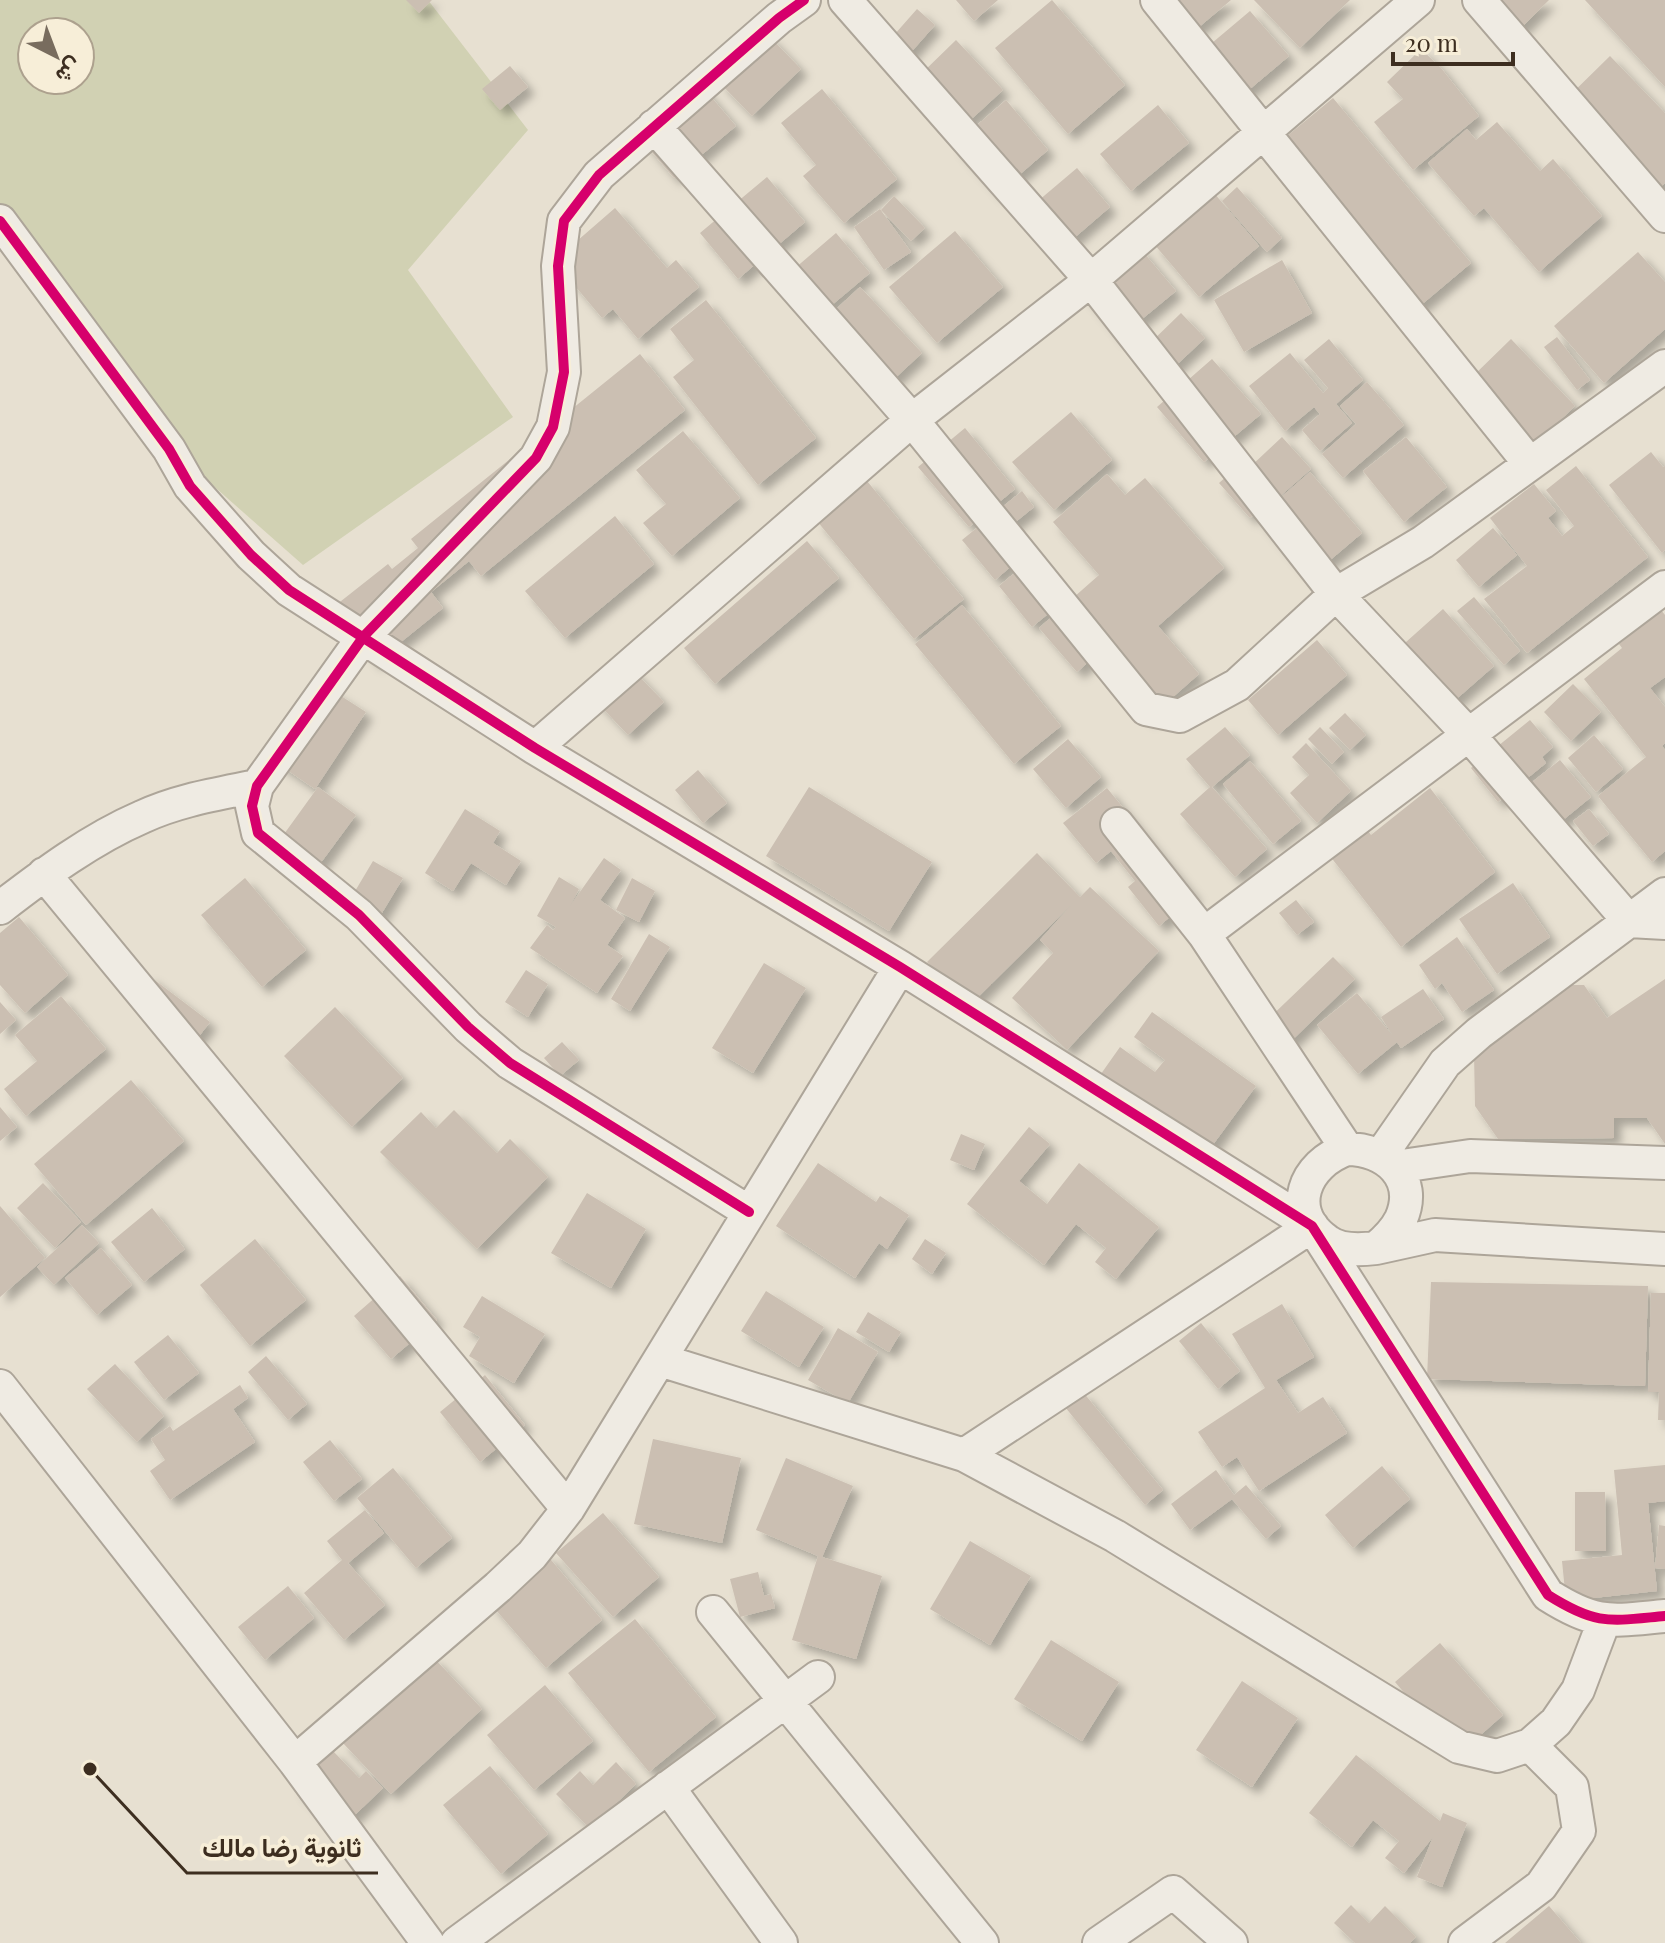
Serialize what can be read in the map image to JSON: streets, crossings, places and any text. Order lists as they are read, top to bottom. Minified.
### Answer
{"places":["ثانوية رضا مالك"],"scale_bar":"20 m","north":"bottom right"}
